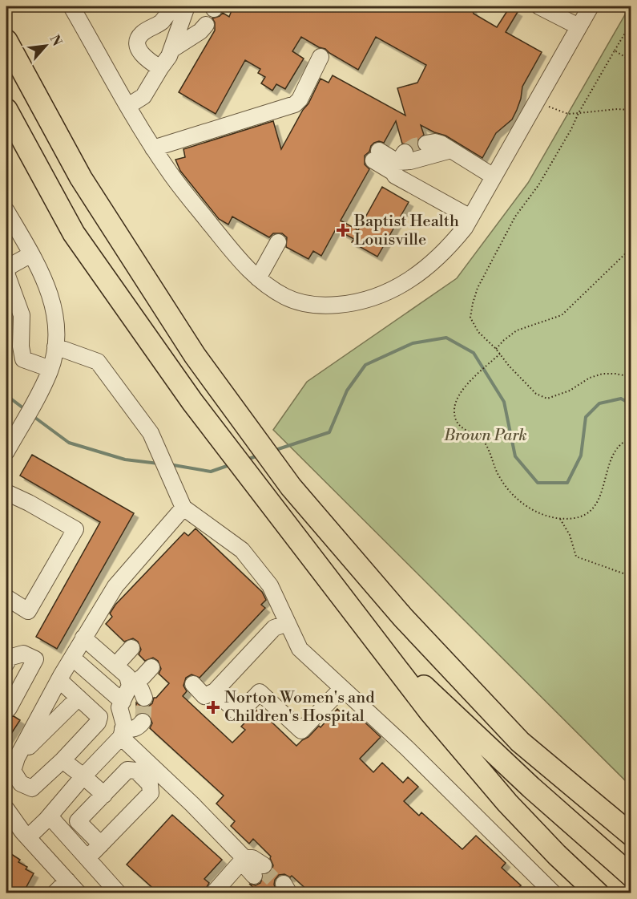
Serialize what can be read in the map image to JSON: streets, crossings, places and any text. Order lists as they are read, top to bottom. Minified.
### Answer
{"parks":["Brown Park"],"places":{"health":["Baptist Health Louisville","Norton Women's and Children's Hospital"]},"north":"top right"}
